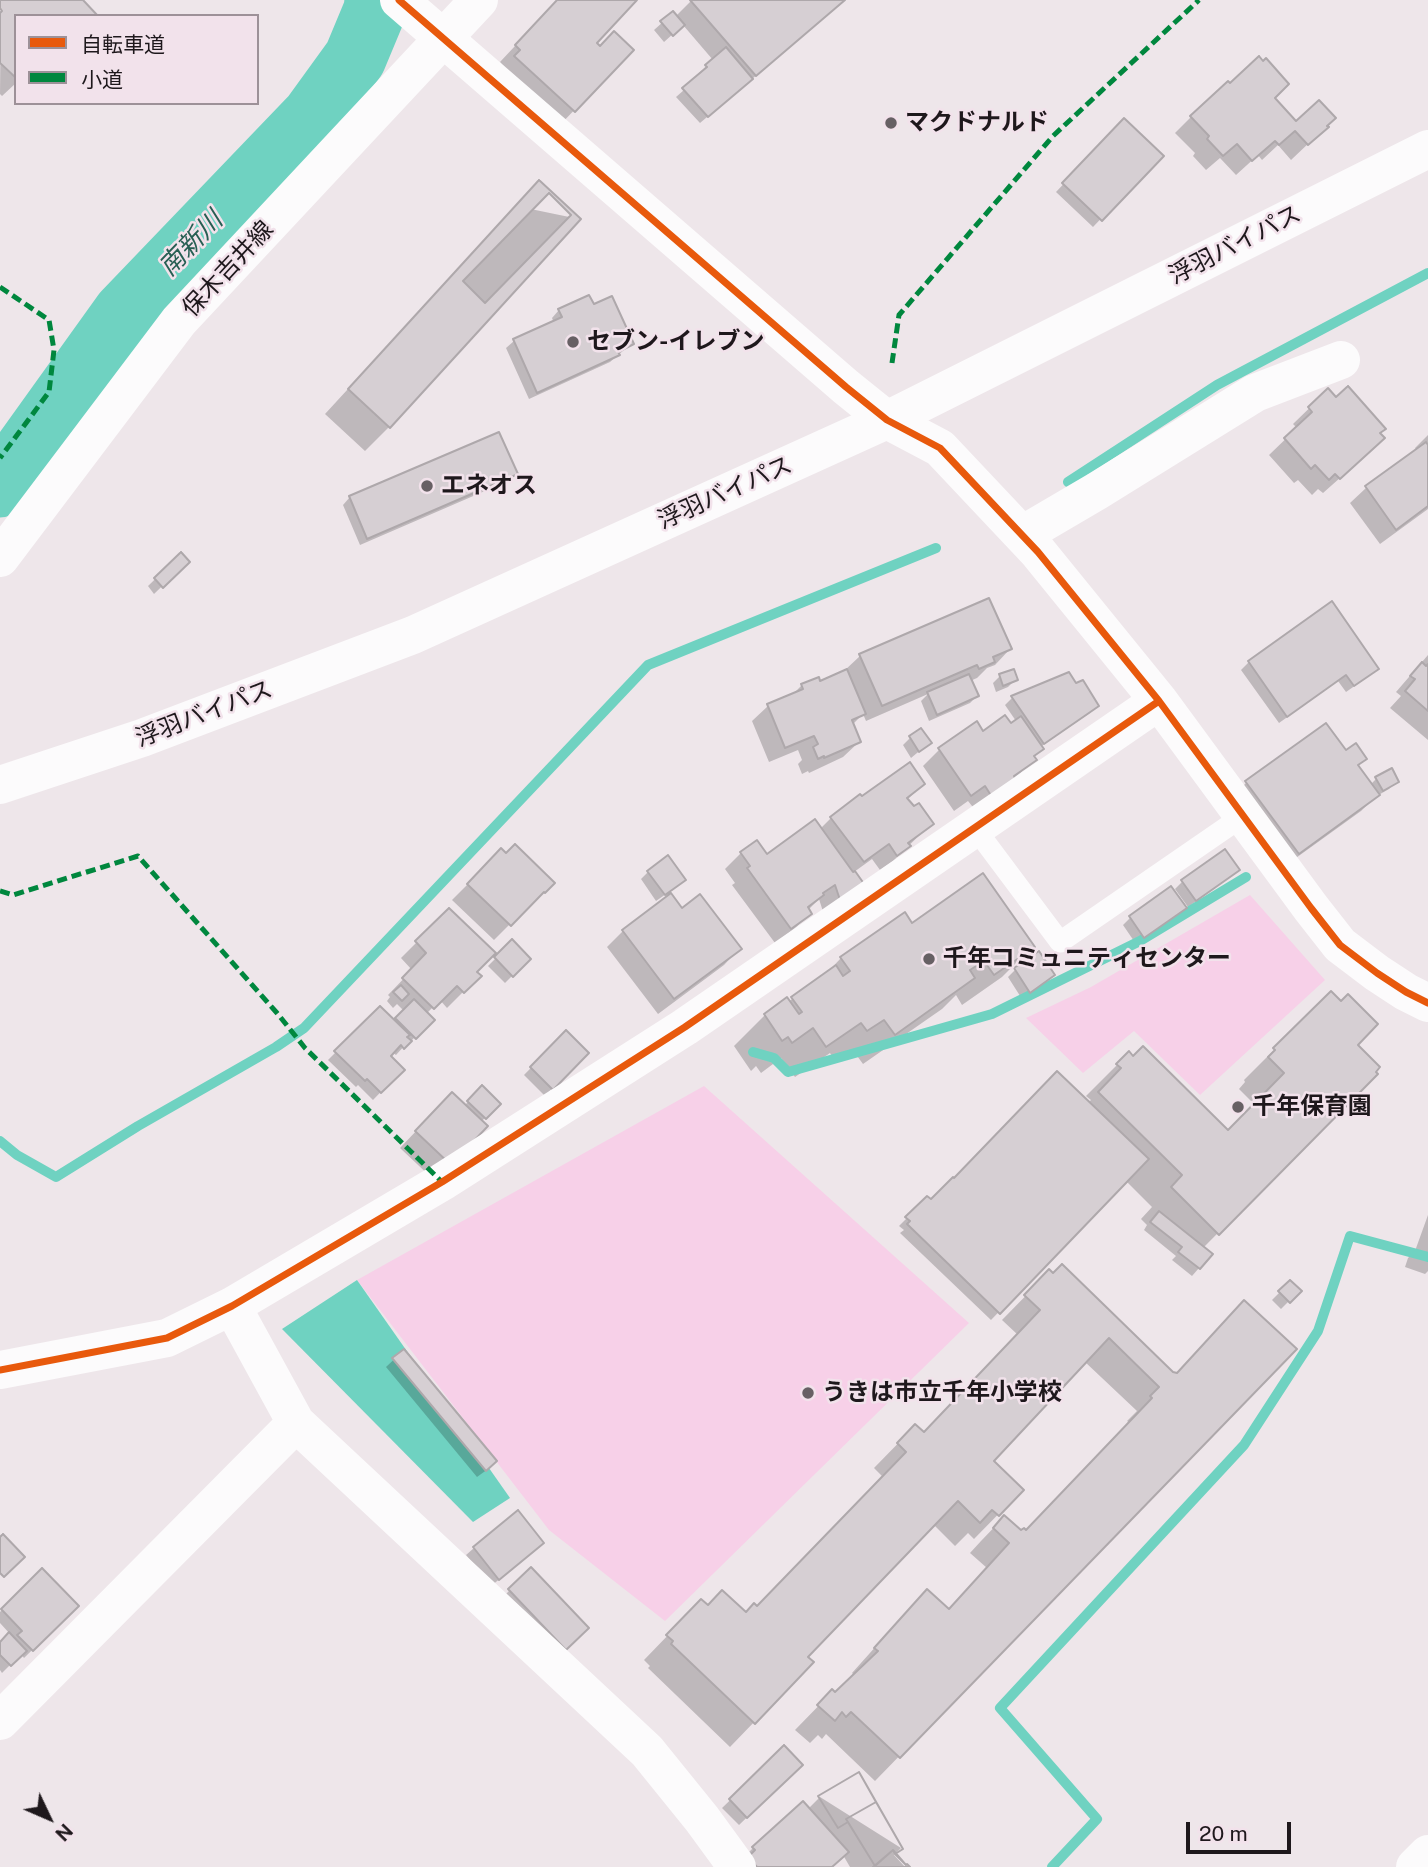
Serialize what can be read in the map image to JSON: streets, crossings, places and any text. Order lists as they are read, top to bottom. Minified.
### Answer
{"streets":{"main road":["浮羽バイパス","保木吉井線"]},"water":["南新川"],"places":["マクドナルド","セブン-イレブン","エネオス","千年コミュニティセンター","千年保育園","うきは市立千年小学校"],"legend":["自転車道","小道"],"scale_bar":"20 m","north":"bottom right"}
